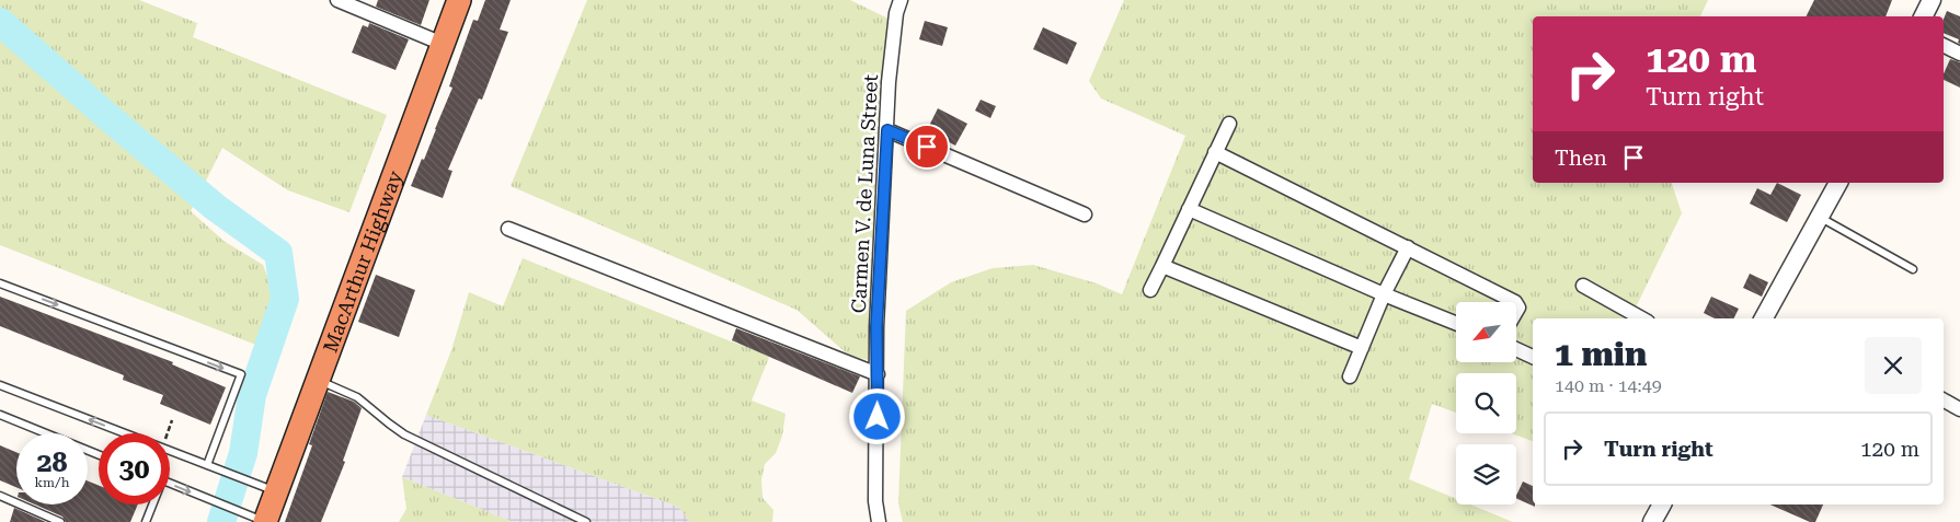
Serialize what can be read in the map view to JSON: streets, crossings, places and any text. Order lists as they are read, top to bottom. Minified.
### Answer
{"streets":{"highway":["MacArthur Highway"],"street":["Carmen V. de Luna Street"]},"north":"bottom left","page":{"turn":["120 m","Turn right"],"then":"Then","heading":["1 min","140 m · 14:49"],"list":[{"name":"Turn right","value":"120 m"}],"speed":"28 km/h","limit":"30"}}
